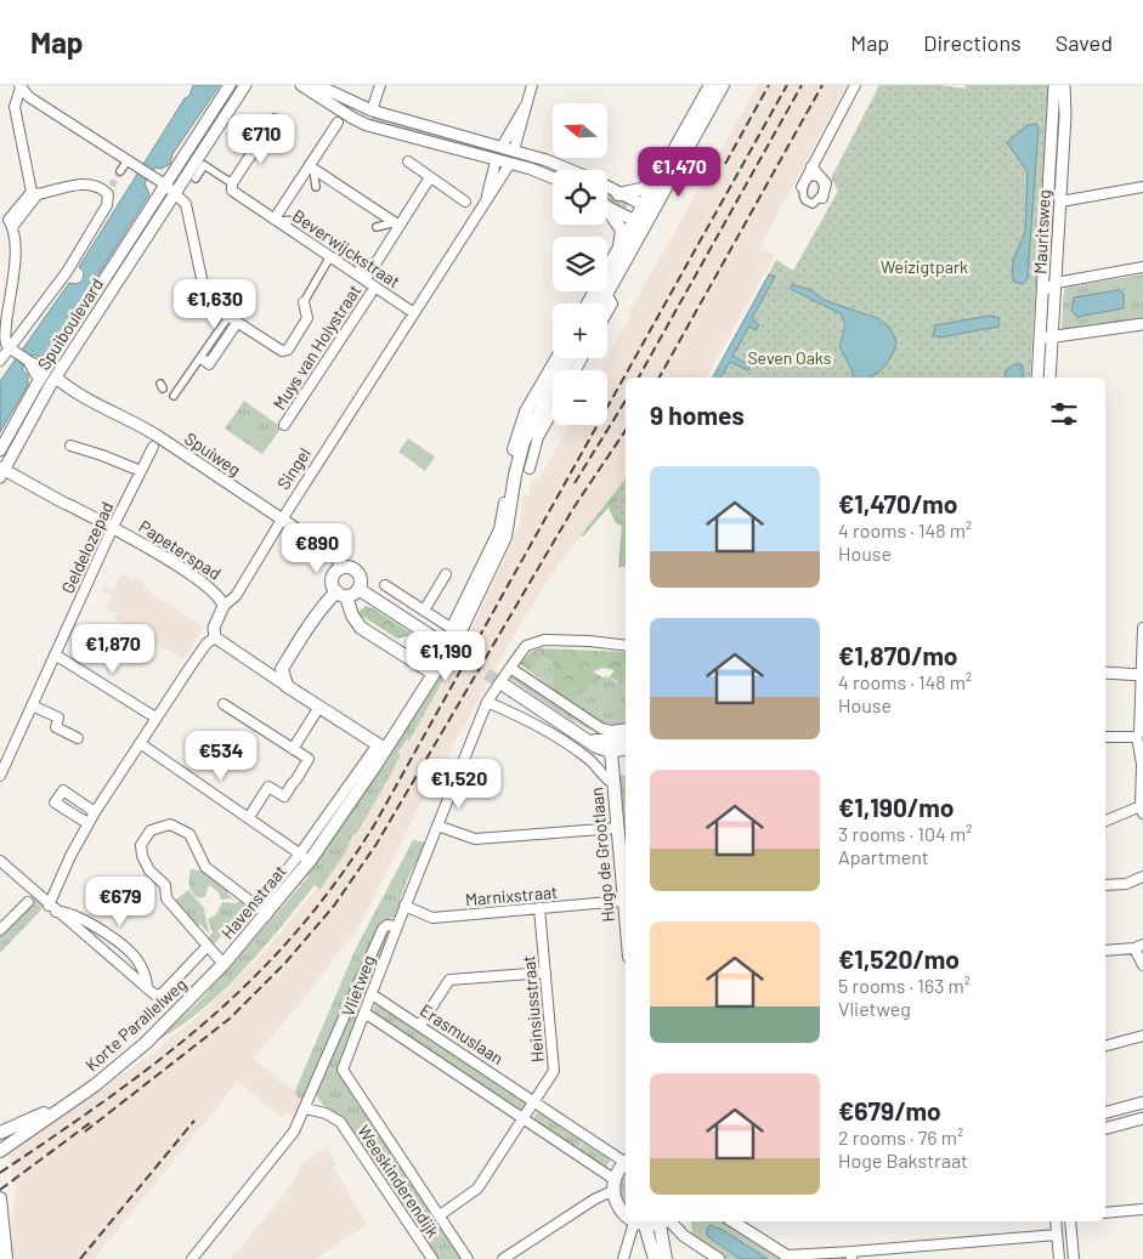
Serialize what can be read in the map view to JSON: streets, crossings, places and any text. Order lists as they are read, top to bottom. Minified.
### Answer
{"streets":{"main road":["Hugo de Grootlaan","Havenstraat","Korte Parallelweg"],"street":["Mauritsweg","Beverwijckstraat","Spuiboulevard","Muys van Holystraat","Spuiweg","Singel","Geldelozepad","Papeterspad","Marnixstraat","Vlietweg","Heinsiusstraat","Erasmuslaan","Weeskinderendijk"]},"crossings":[["Beverwijckstraat","Muys van Holystraat"],["Beverwijckstraat","Singel"],["Spuiboulevard","Spuiweg"],["Spuiboulevard","Papeterspad"],["Spuiweg","Singel"],["Spuiweg","Geldelozepad"],["Singel","Papeterspad"],["Geldelozepad","Papeterspad"],["Hugo de Grootlaan","Marnixstraat"],["Marnixstraat","Vlietweg"],["Marnixstraat","Heinsiusstraat"],["Havenstraat","Korte Parallelweg"],["Vlietweg","Erasmuslaan"],["Heinsiusstraat","Erasmuslaan"]],"parks":["Weizigtpark","Seven Oaks"],"north":"left","page":{"header":"Map","nav":["Map","Directions","Saved"],"map_buttons":["+","−"],"price":["€710","€1,470","€1,630","€890","€1,870","€1,190","€534","€1,520","€679"],"heading":"9 homes","list":[{"name":"€1,470/mo","note":"4 rooms · 148 m² · House"},{"name":"€1,870/mo","note":"4 rooms · 148 m² · House"},{"name":"€1,190/mo","note":"3 rooms · 104 m² · Apartment"},{"name":"€1,520/mo","note":"5 rooms · 163 m² · Vlietweg"},{"name":"€679/mo","note":"2 rooms · 76 m² · Hoge Bakstraat"}]}}
